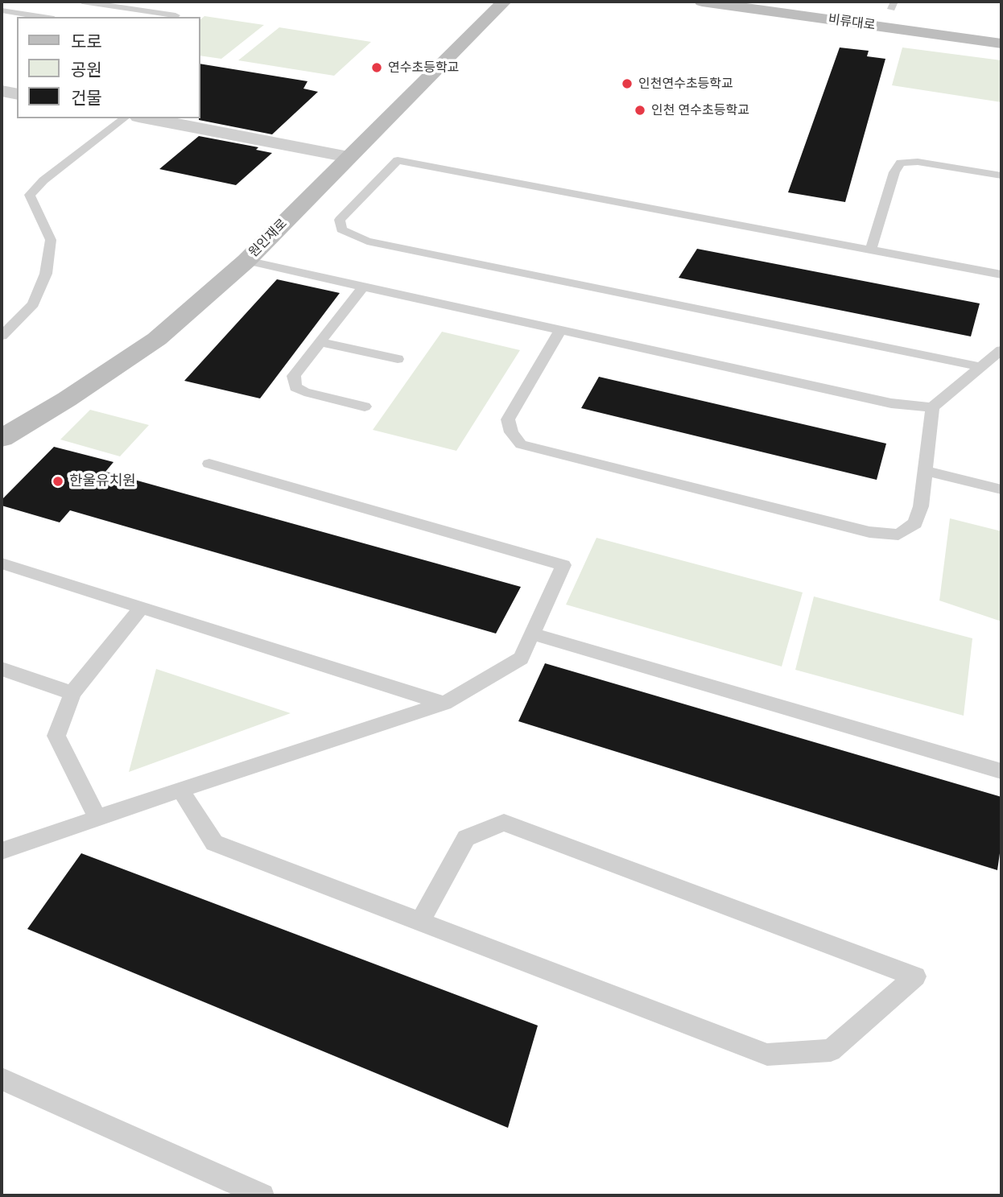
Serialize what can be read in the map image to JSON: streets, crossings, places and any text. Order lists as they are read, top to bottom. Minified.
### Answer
{"streets":{"main road":["비류대로","원인재로"]},"places":["연수초등학교","인천연수초등학교","인천 연수초등학교","한울유치원"],"legend":["도로","공원","건물"]}
